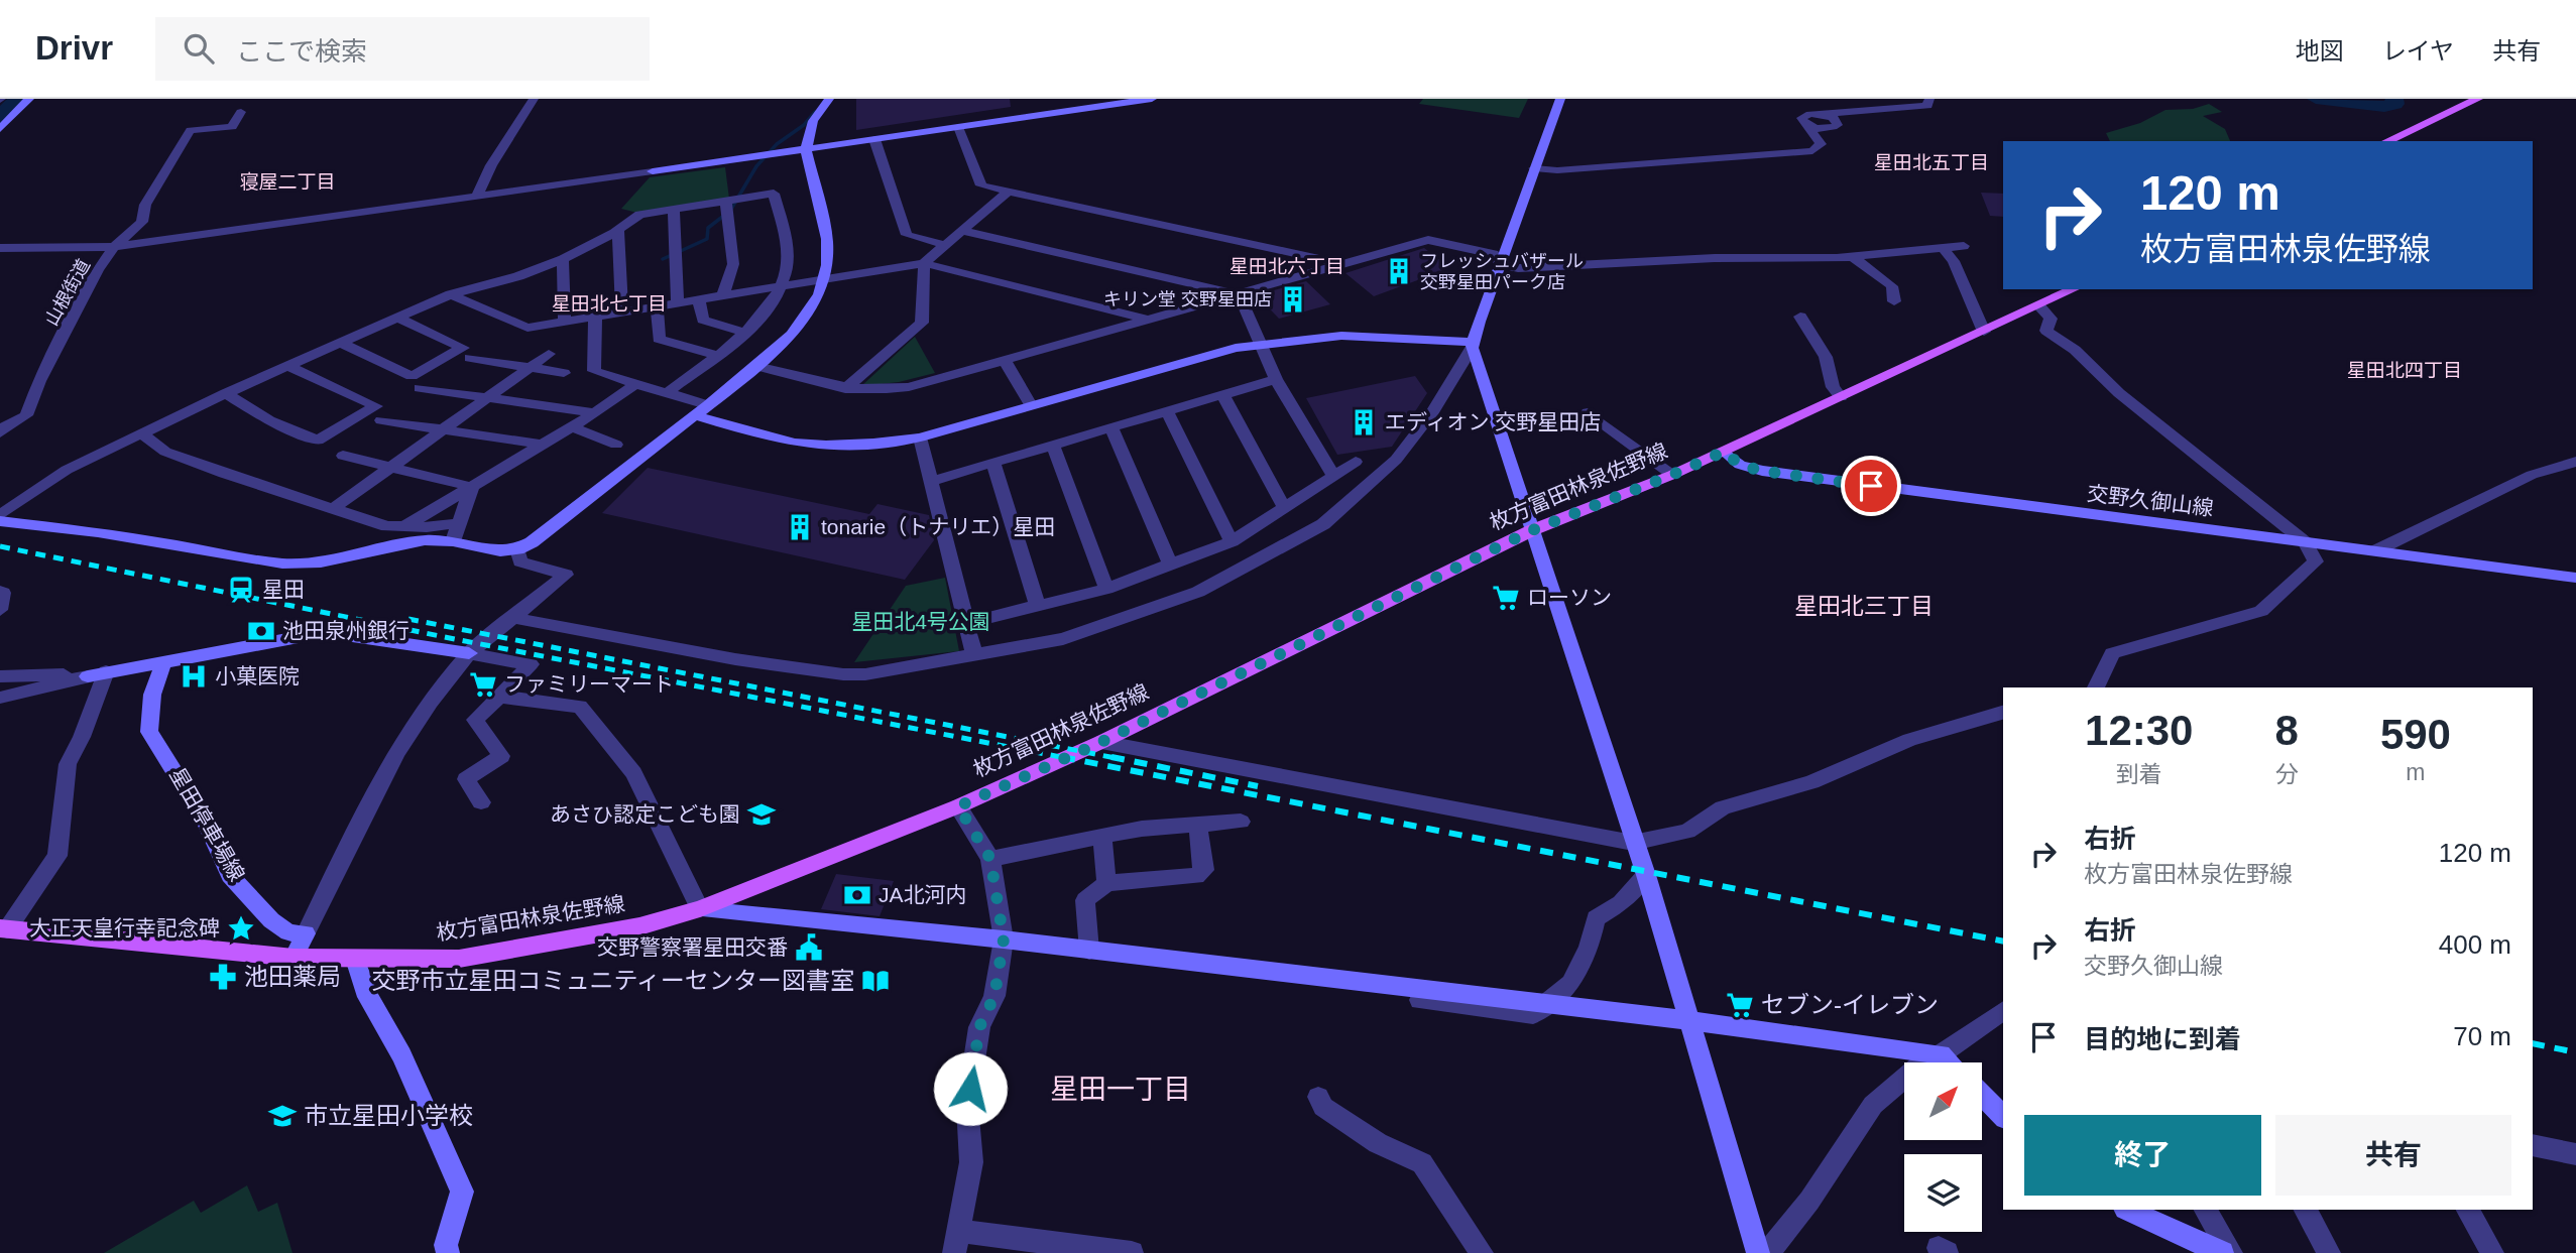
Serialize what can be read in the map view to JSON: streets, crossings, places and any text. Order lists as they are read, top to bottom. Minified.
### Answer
{"streets":{"main road":["枚方富田林泉佐野線"],"street":["山根街道","交野久御山線","星田停車場線"]},"crossings":[["枚方富田林泉佐野線","交野久御山線"]],"districts":["星田北五丁目","寝屋二丁目","星田北六丁目","星田北七丁目","星田北四丁目","星田北三丁目","星田一丁目"],"parks":["星田北4号公園"],"places":{"building":["フレッシュバザール 交野星田パーク店","キリン堂 交野星田店","エディオン 交野星田店","tonarie（トナリエ）星田"],"station":["星田"],"supermarket":["ローソン","ファミリーマート","セブン-イレブン"],"bank":["池田泉州銀行","JA北河内"],"hospital":["小菓医院"],"school or university":["あさひ認定こども園","市立星田小学校"],"place":["大正天皇行幸記念碑"],"public building":["交野警察署星田交番"],"pharmacy":["池田薬局"],"library":["交野市立星田コミュニティーセンター図書室"]},"north":"top right","page":{"header":"Drivr","search":"ここで検索","nav":["地図","レイヤ","共有"],"turn":["120 m","枚方富田林泉佐野線"],"eta":["12:30","到着","8","分","590","m"],"list":[{"name":"右折","note":"枚方富田林泉佐野線","value":"120 m"},{"name":"右折","note":"交野久御山線","value":"400 m"},{"name":"目的地に到着","value":"70 m"}],"buttons":["終了","共有"]}}
